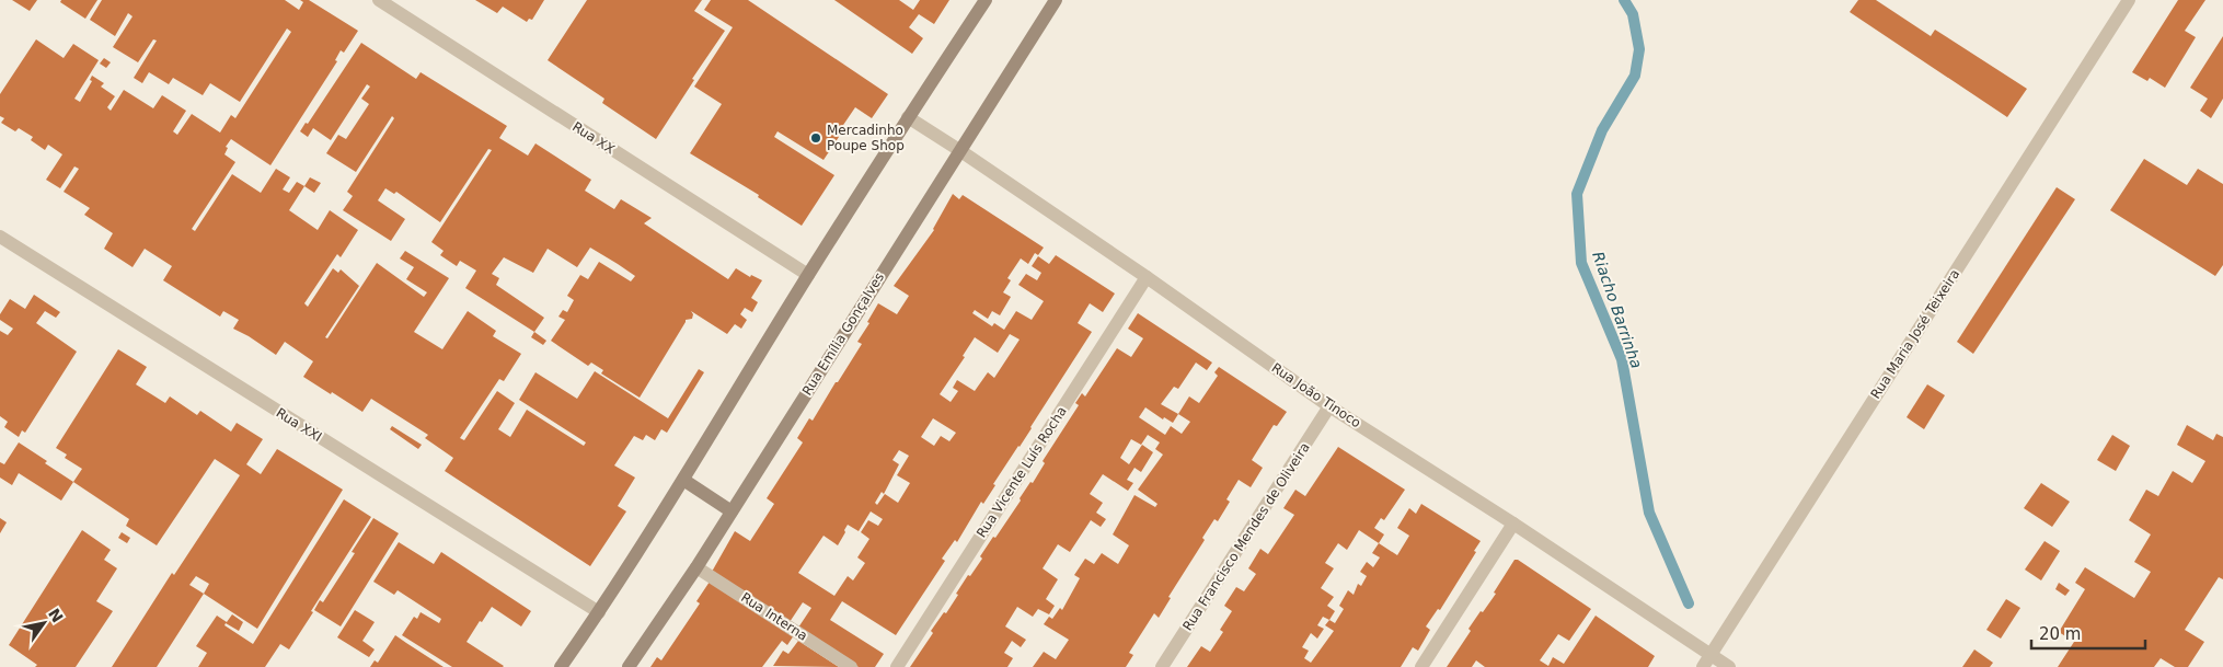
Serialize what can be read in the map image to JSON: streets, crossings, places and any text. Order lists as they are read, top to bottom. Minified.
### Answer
{"streets":{"street":["Rua XX","Rua Emília Gonçalves","Rua Maria José Teixeira","Rua João Tinoco","Rua XXI","Rua Vicente Luís Rocha","Rua Francisco Mendes de Oliveira","Rua Interna"]},"crossings":[["Rua Emília Gonçalves","Rua João Tinoco"],["Rua Emília Gonçalves","Rua Interna"],["Rua Maria José Teixeira","Rua João Tinoco"],["Rua João Tinoco","Rua Vicente Luís Rocha"],["Rua João Tinoco","Rua Francisco Mendes de Oliveira"]],"water":["Riacho Barrinha"],"places":["Mercadinho Poupe Shop"],"scale_bar":"20 m","north":"top right"}
